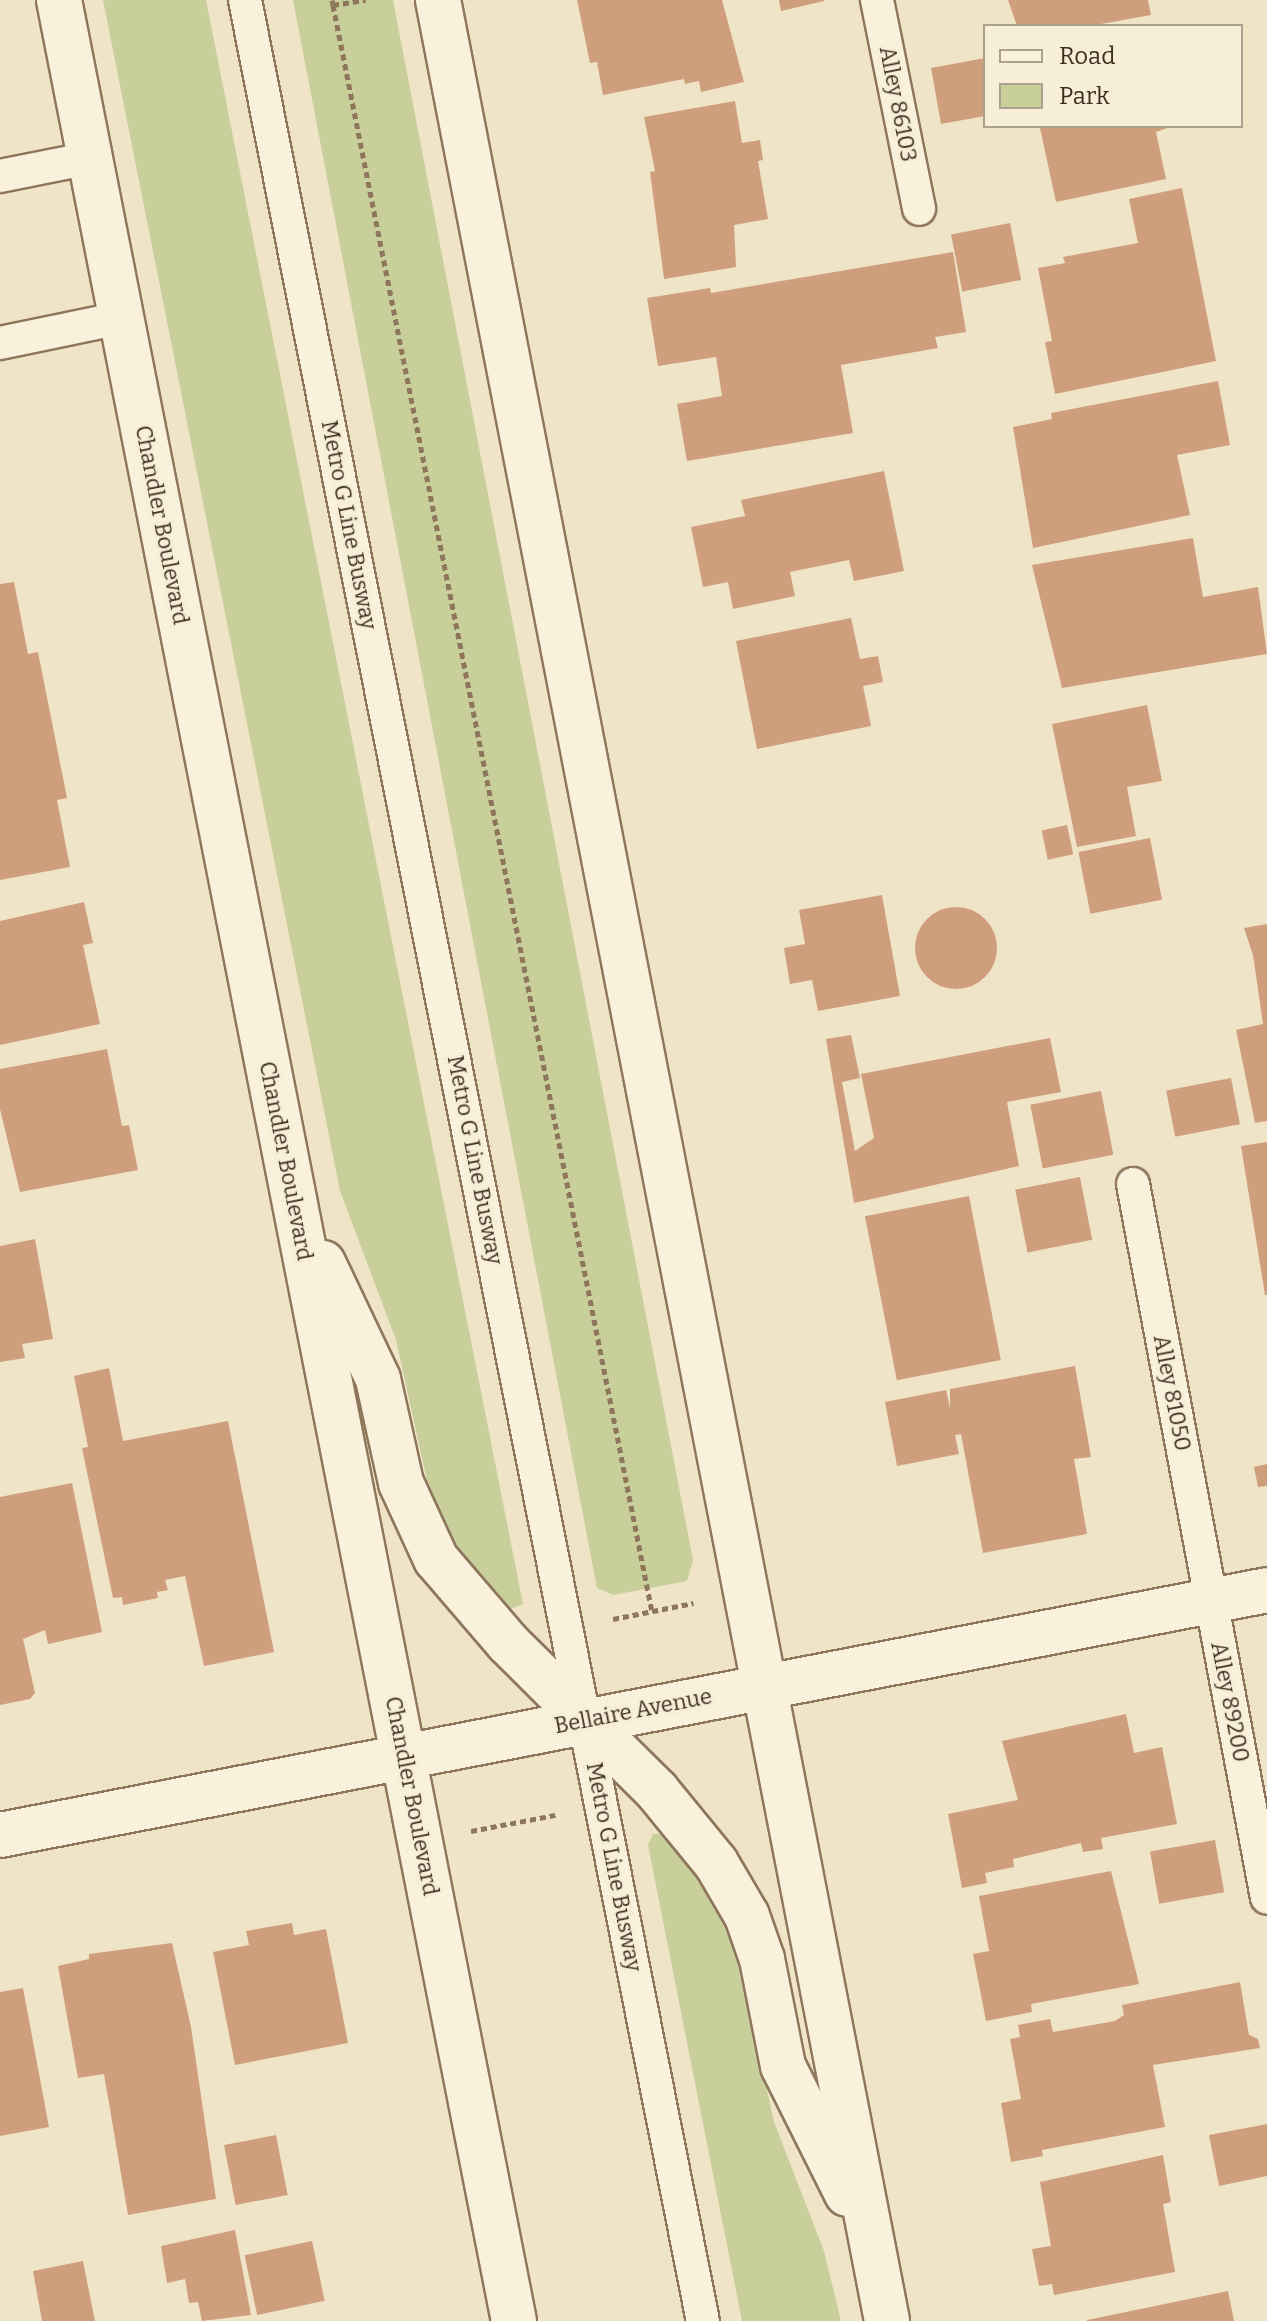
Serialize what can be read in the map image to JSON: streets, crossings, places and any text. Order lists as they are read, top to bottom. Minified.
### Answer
{"streets":{"street":["Chandler Boulevard","Bellaire Avenue"],"lane":["Alley 86103","Metro G Line Busway","Alley 81050","Alley 89200"]},"crossings":[["Chandler Boulevard","Bellaire Avenue"],["Metro G Line Busway","Bellaire Avenue"],["Alley 81050","Alley 89200"],["Alley 81050","Bellaire Avenue"],["Alley 89200","Bellaire Avenue"]],"legend":["Road","Park"]}
